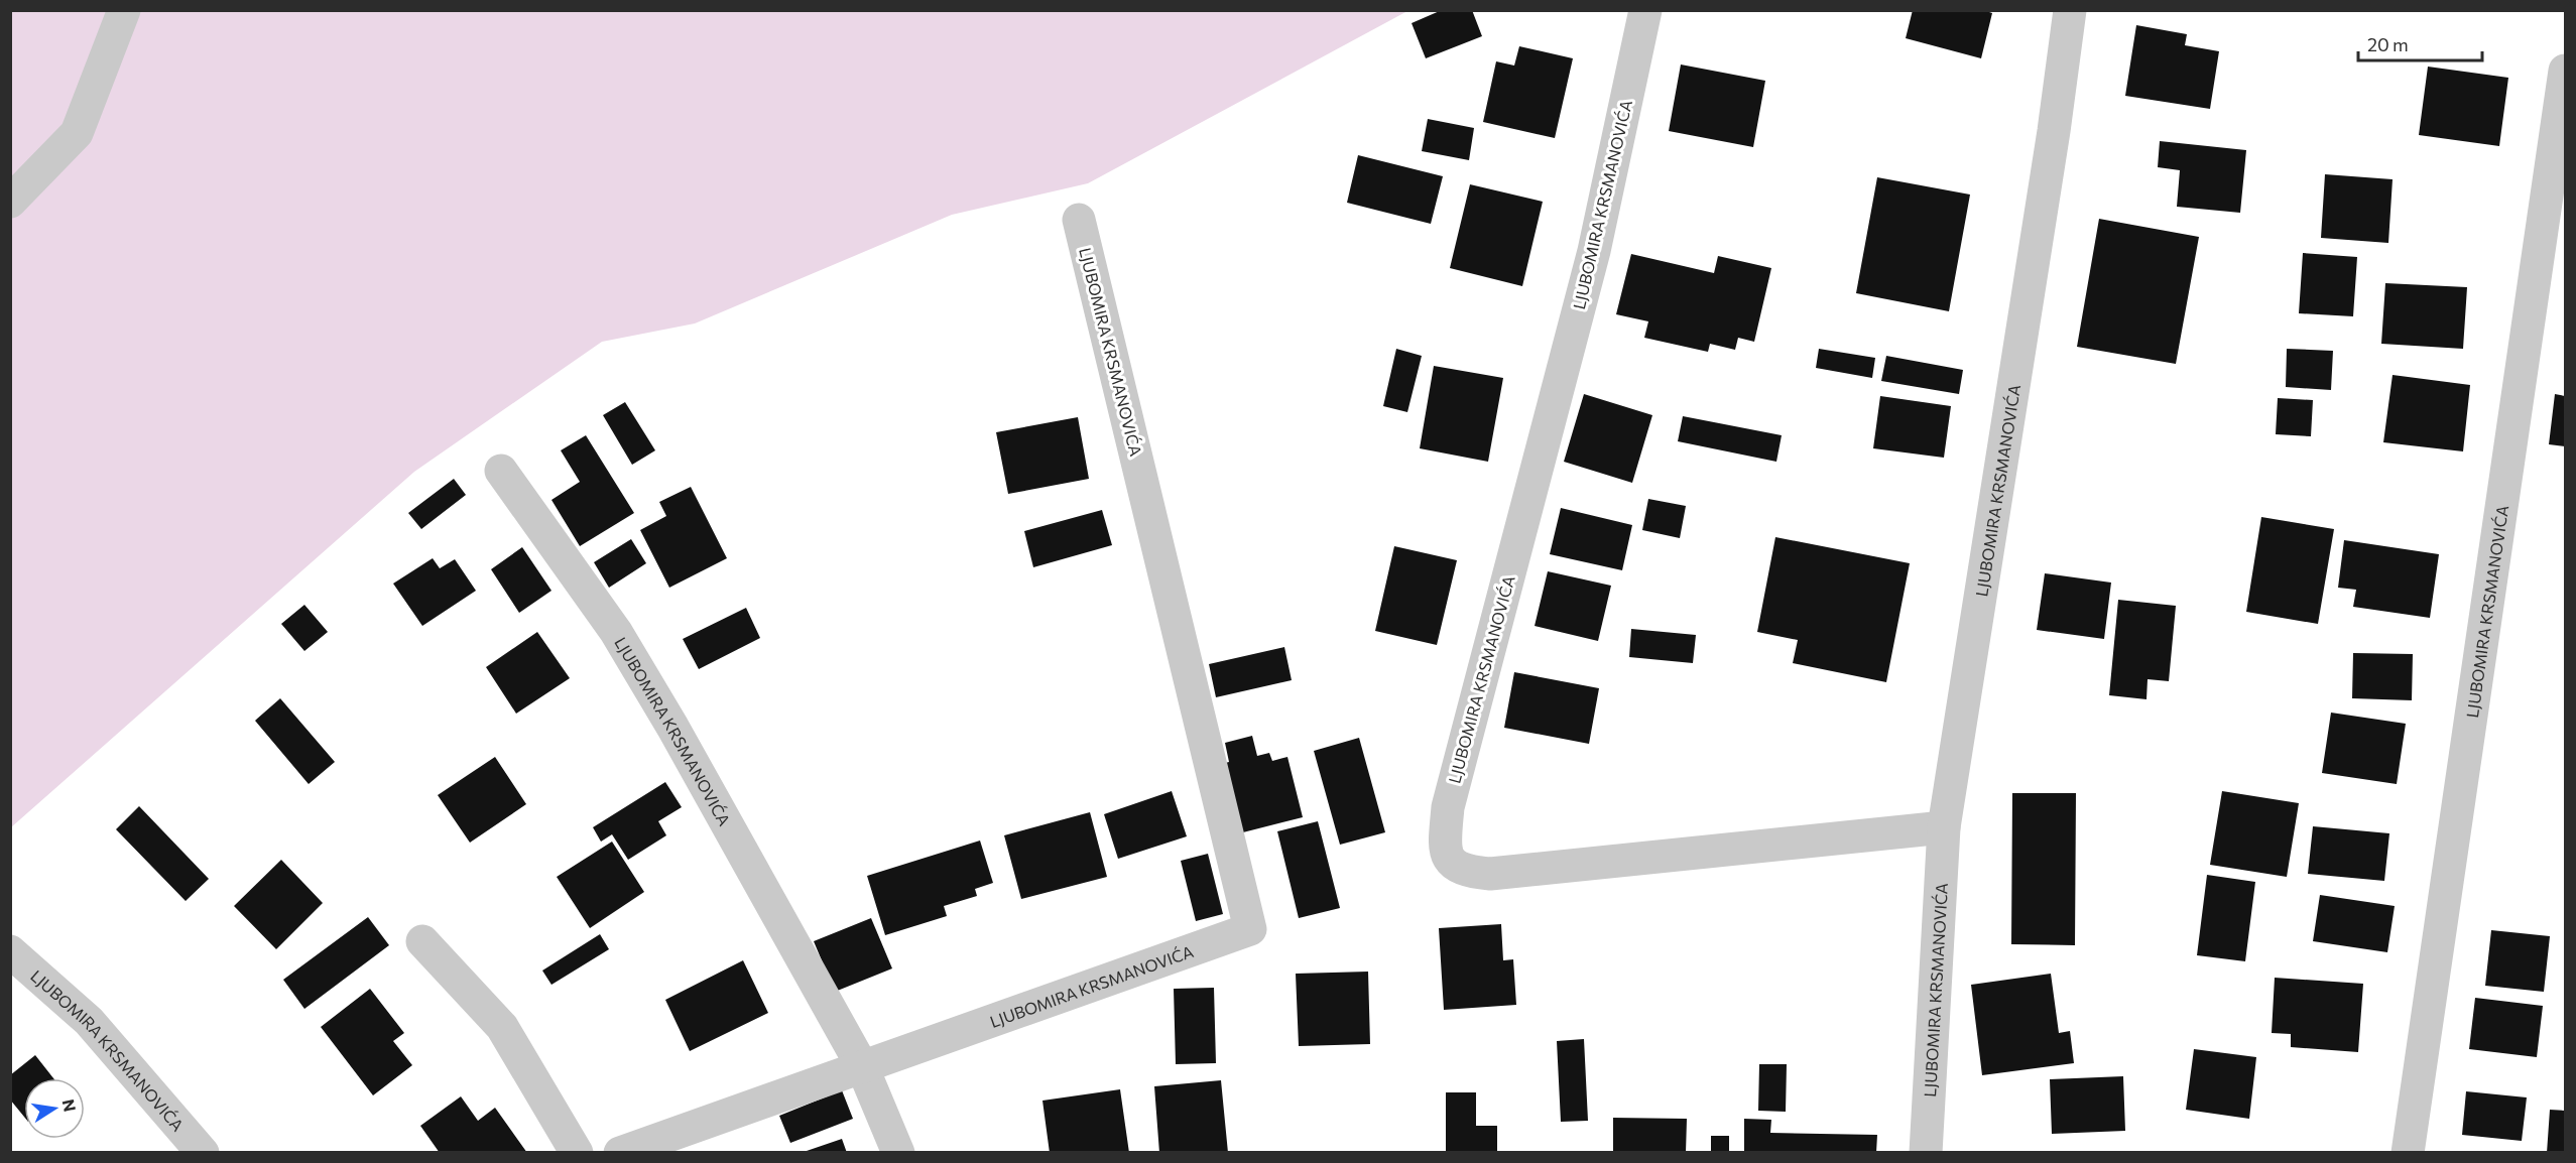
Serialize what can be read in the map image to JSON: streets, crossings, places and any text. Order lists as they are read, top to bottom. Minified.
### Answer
{"streets":{"street":["LJUBOMIRA KRSMANOVIĆA"]},"scale_bar":"20 m","north":"right"}
